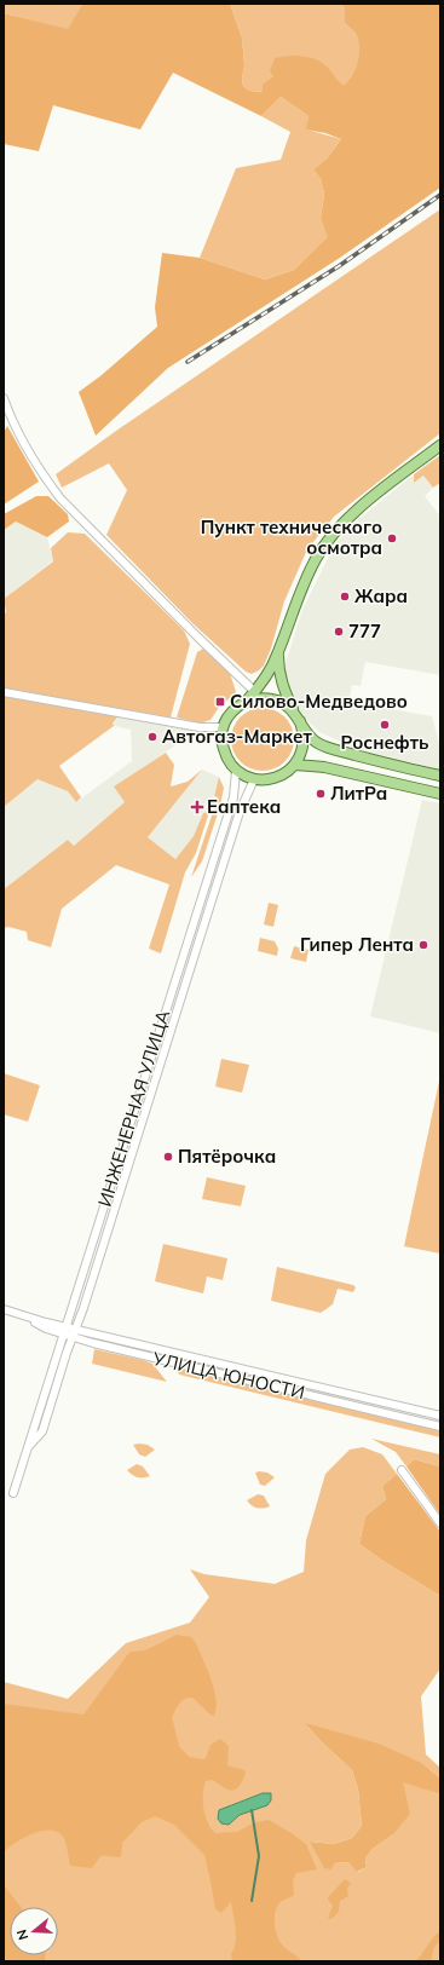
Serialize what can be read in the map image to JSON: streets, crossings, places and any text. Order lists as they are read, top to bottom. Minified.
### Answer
{"streets":{"street":["ИНЖЕНЕРНАЯ УЛИЦА","УЛИЦА ЮНОСТИ"]},"crossings":[["ИНЖЕНЕРНАЯ УЛИЦА","УЛИЦА ЮНОСТИ"]],"places":{"other":["Пункт технического осмотра","Жара","777","Роснефть","Автогаз-Маркет","ЛитРа","Гипер Лента","Пятёрочка"],"transit":["Силово-Медведово"],"health":["Еаптека"]},"north":"left"}
